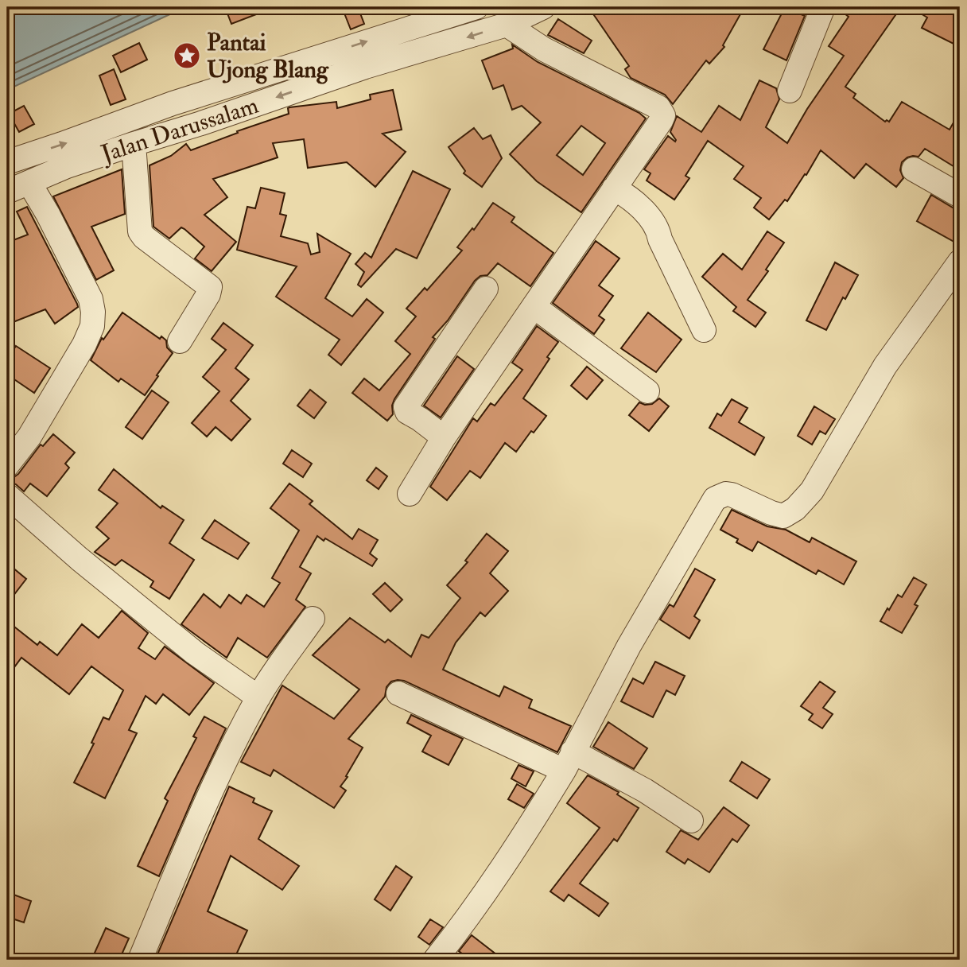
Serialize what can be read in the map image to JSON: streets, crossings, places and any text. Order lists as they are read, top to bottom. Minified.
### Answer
{"streets":{"street":["Jalan Darussalam"]},"places":{"place":["Pantai Ujong Blang"]}}
